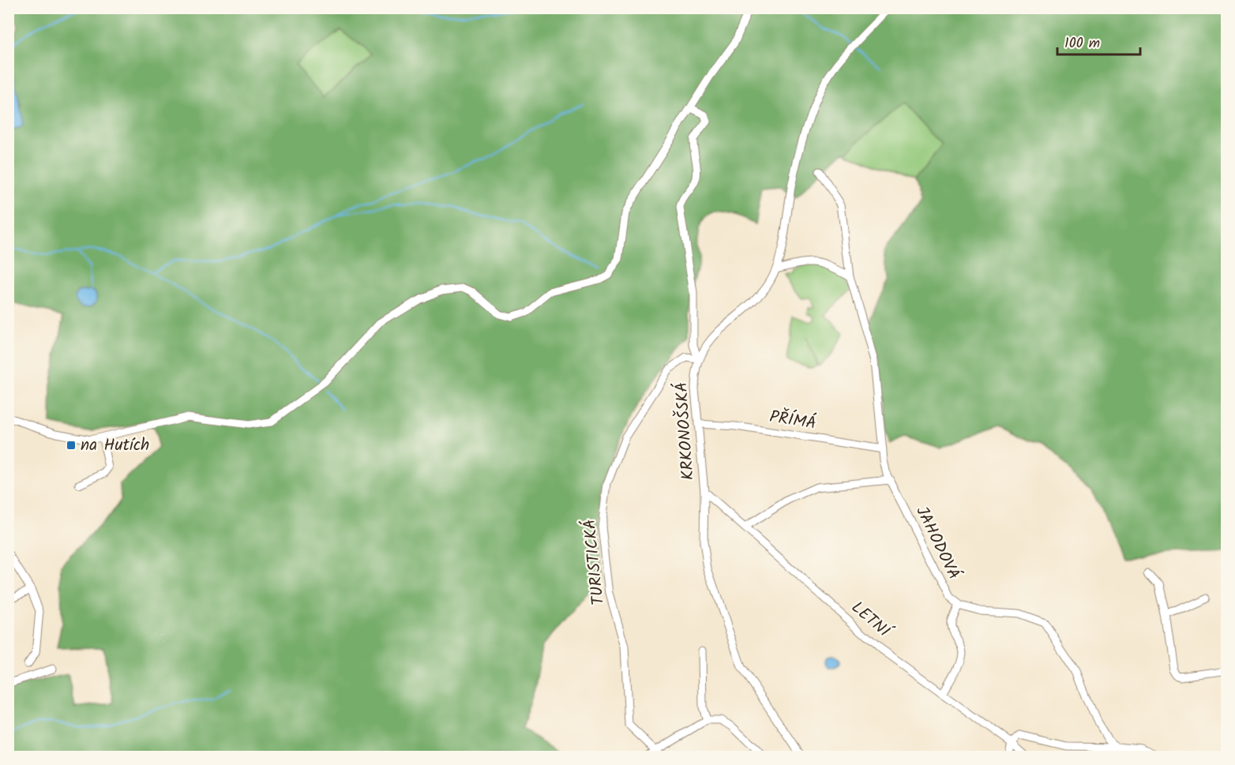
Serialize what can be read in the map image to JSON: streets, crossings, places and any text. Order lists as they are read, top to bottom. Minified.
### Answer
{"streets":{"street":["PŘÍMÁ","KRKONOŠSKÁ","JAHODOVÁ","TURISTICKÁ","LETNÍ"]},"crossings":[["PŘÍMÁ","KRKONOŠSKÁ"],["PŘÍMÁ","JAHODOVÁ"],["KRKONOŠSKÁ","TURISTICKÁ"],["KRKONOŠSKÁ","LETNÍ"]],"places":{"transit":["na Hutích"]},"scale_bar":"100 m"}
